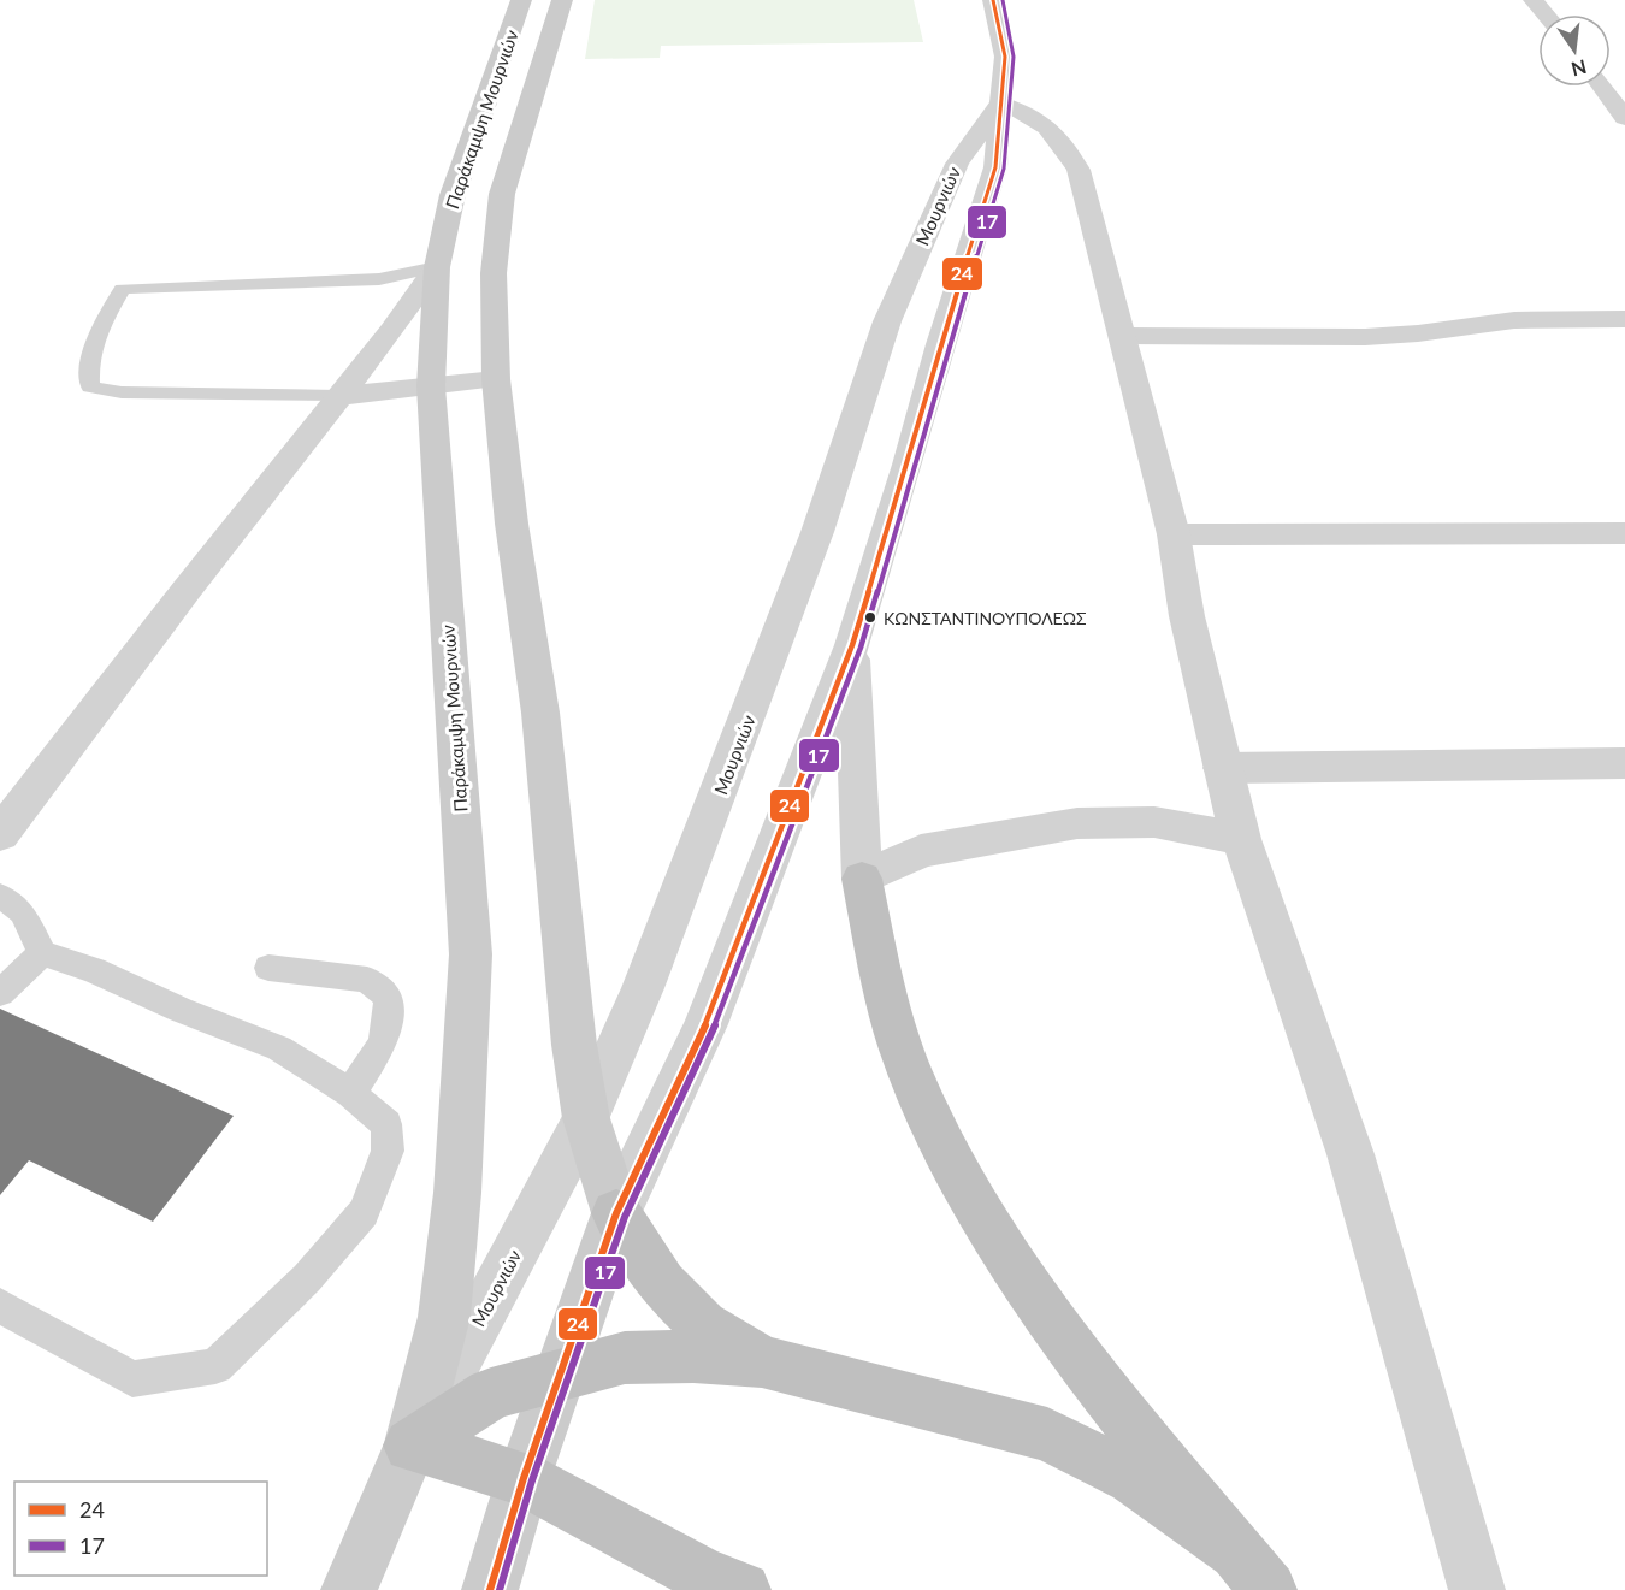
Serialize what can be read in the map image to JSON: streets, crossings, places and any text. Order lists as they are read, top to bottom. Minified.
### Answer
{"streets":{"main road":["Παράκαμψη Μουρνιών"],"street":["Μουρνιών"]},"crossings":[["Παράκαμψη Μουρνιών","Μουρνιών"]],"places":["ΚΩΝΣΤΑΝΤΙΝΟΥΠΟΛΕΩΣ"],"lines":["transit line 24","transit line 17"],"legend":["24","17"],"north":"bottom"}
